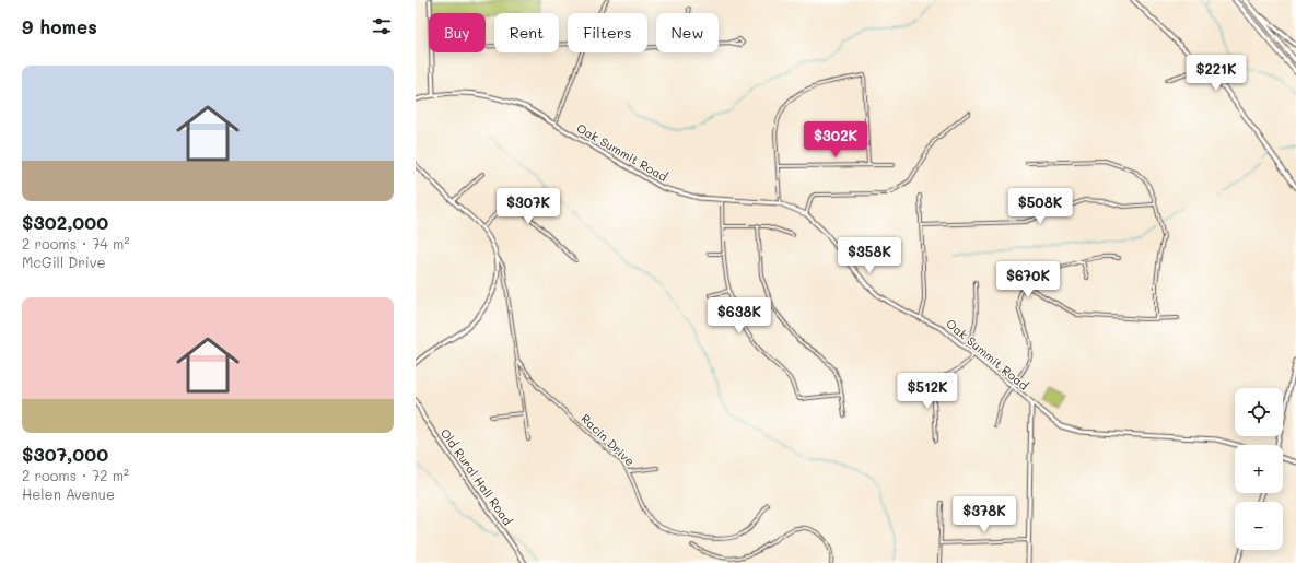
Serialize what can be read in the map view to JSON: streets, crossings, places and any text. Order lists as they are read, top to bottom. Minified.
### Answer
{"streets":{"main road":["Oak Summit Road","Old Rural Hall Road"],"street":["Racin Drive"]},"page":{"heading":"9 homes","chip":["Buy","Rent","Filters","New"],"list":[{"name":"$302,000","note":"2 rooms · 74 m² · McGill Drive"},{"name":"$307,000","note":"2 rooms · 72 m² · Helen Avenue"}],"price":["$221K","$302K","$307K","$508K","$358K","$670K","$638K","$512K","$378K"],"map_buttons":["+","−"]}}
